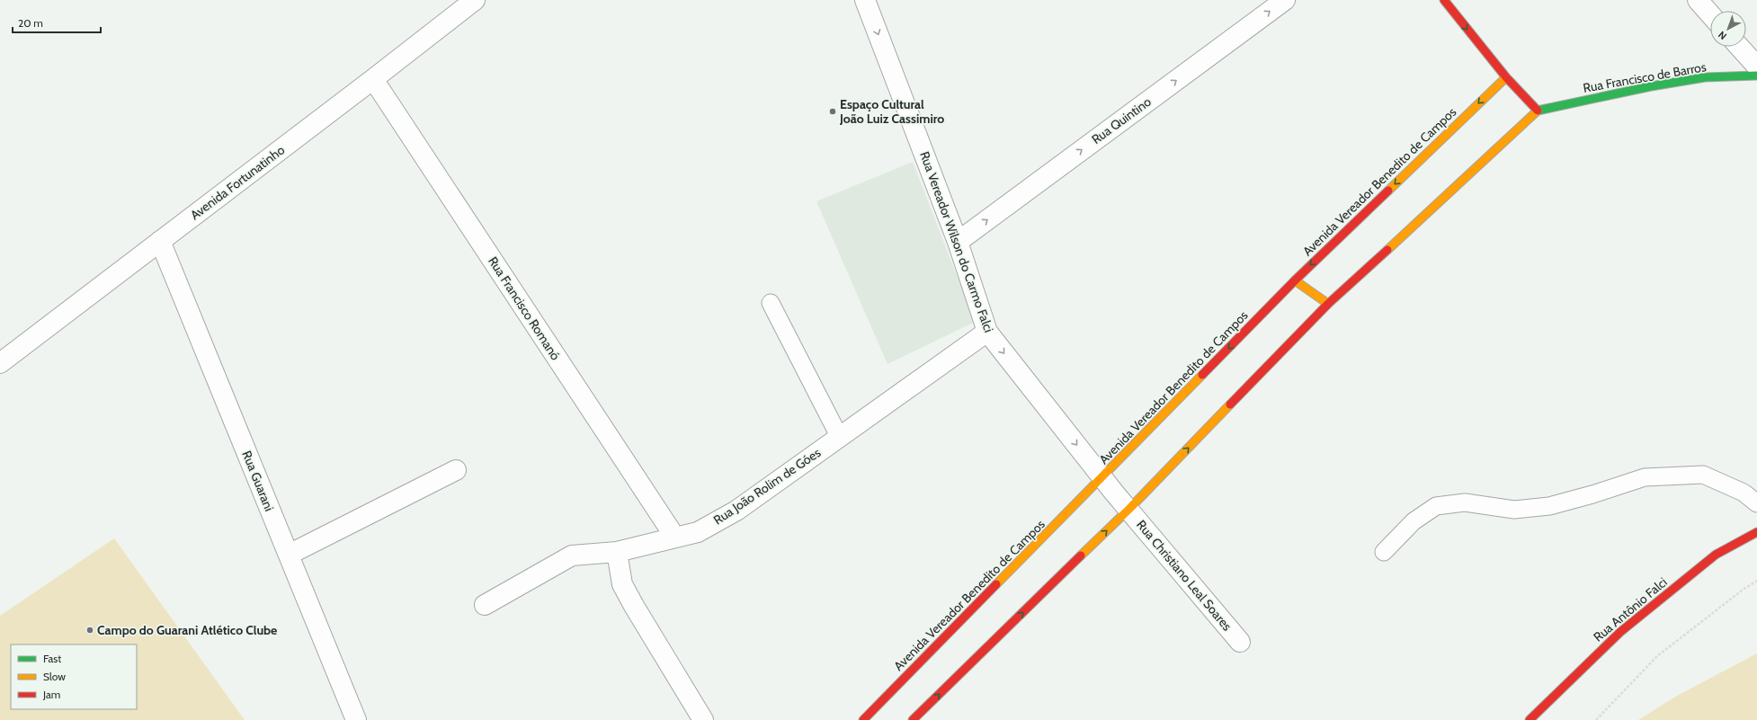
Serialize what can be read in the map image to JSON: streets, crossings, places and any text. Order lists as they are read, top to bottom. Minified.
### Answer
{"streets":{"main road":["Rua Francisco de Barros","Avenida Vereador Benedito de Campos","Rua Antônio Falci"],"street":["Rua Quintino","Avenida Fortunatinho","Rua Vereador Wilson do Carmo Falci","Rua Francisco Romanó","Rua Guarani","Rua João Rolim de Góes","Rua Christiano Leal Soares"]},"crossings":[["Rua Quintino","Rua Vereador Wilson do Carmo Falci"],["Avenida Vereador Benedito de Campos","Rua Vereador Wilson do Carmo Falci"],["Avenida Fortunatinho","Rua Francisco Romanó"],["Avenida Fortunatinho","Rua Guarani"],["Rua Vereador Wilson do Carmo Falci","Rua João Rolim de Góes"],["Rua Vereador Wilson do Carmo Falci","Rua Christiano Leal Soares"],["Rua Francisco Romanó","Rua João Rolim de Góes"]],"one_way":["Rua Quintino","Rua Vereador Wilson do Carmo Falci"],"places":["Espaço Cultural João Luiz Cassimiro","Campo do Guarani Atlético Clube"],"legend":["Fast","Slow","Jam"],"scale_bar":"20 m","north":"bottom left"}
